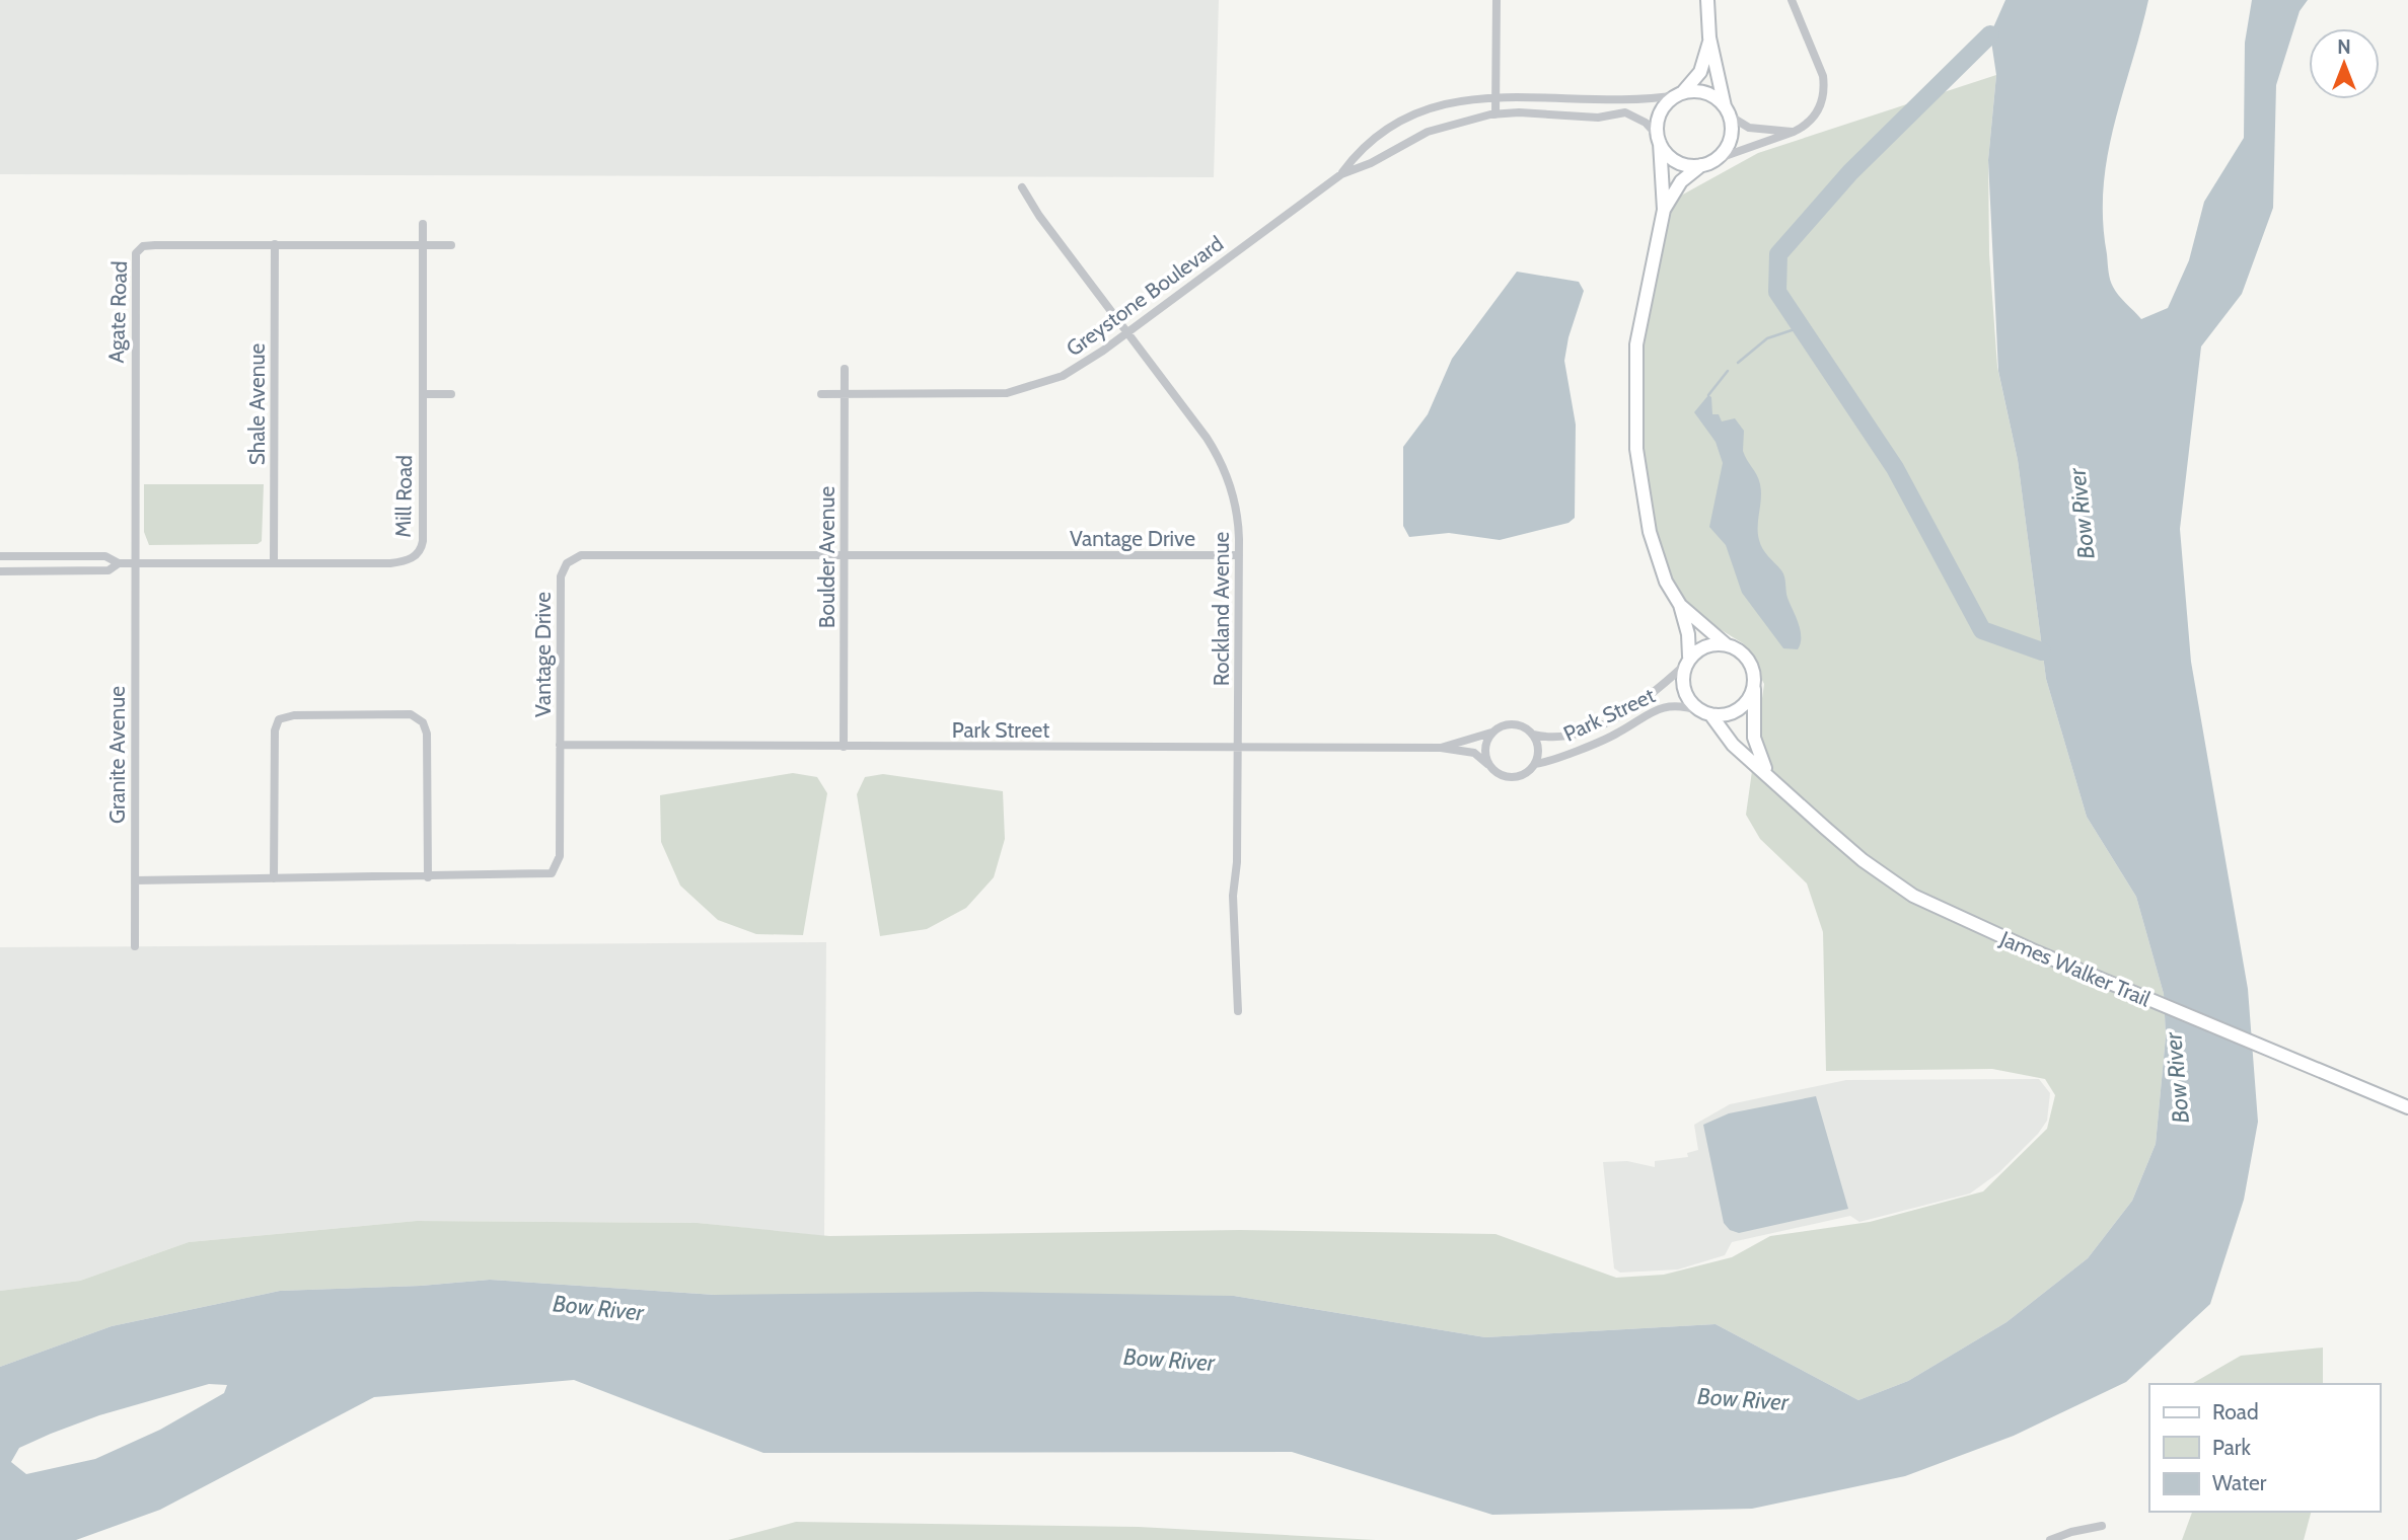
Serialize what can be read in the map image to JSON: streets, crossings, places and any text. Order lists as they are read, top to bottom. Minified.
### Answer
{"streets":{"main road":["James Walker Trail"],"street":["Greystone Boulevard","Agate Road","Shale Avenue","Mill Road","Vantage Drive","Boulder Avenue","Rockland Avenue","Park Street","Granite Avenue"]},"crossings":[["Greystone Boulevard","Boulder Avenue"],["Greystone Boulevard","Rockland Avenue"],["Agate Road","Shale Avenue"],["Agate Road","Mill Road"],["Agate Road","Granite Avenue"],["Shale Avenue","Mill Road"],["Mill Road","Granite Avenue"],["Vantage Drive","Boulder Avenue"],["Vantage Drive","Rockland Avenue"],["Vantage Drive","Park Street"],["Vantage Drive","Granite Avenue"],["Boulder Avenue","Park Street"],["Rockland Avenue","Park Street"],["Park Street","James Walker Trail"]],"water":["Bow River"],"legend":["Road","Park","Water"],"north":"top"}
